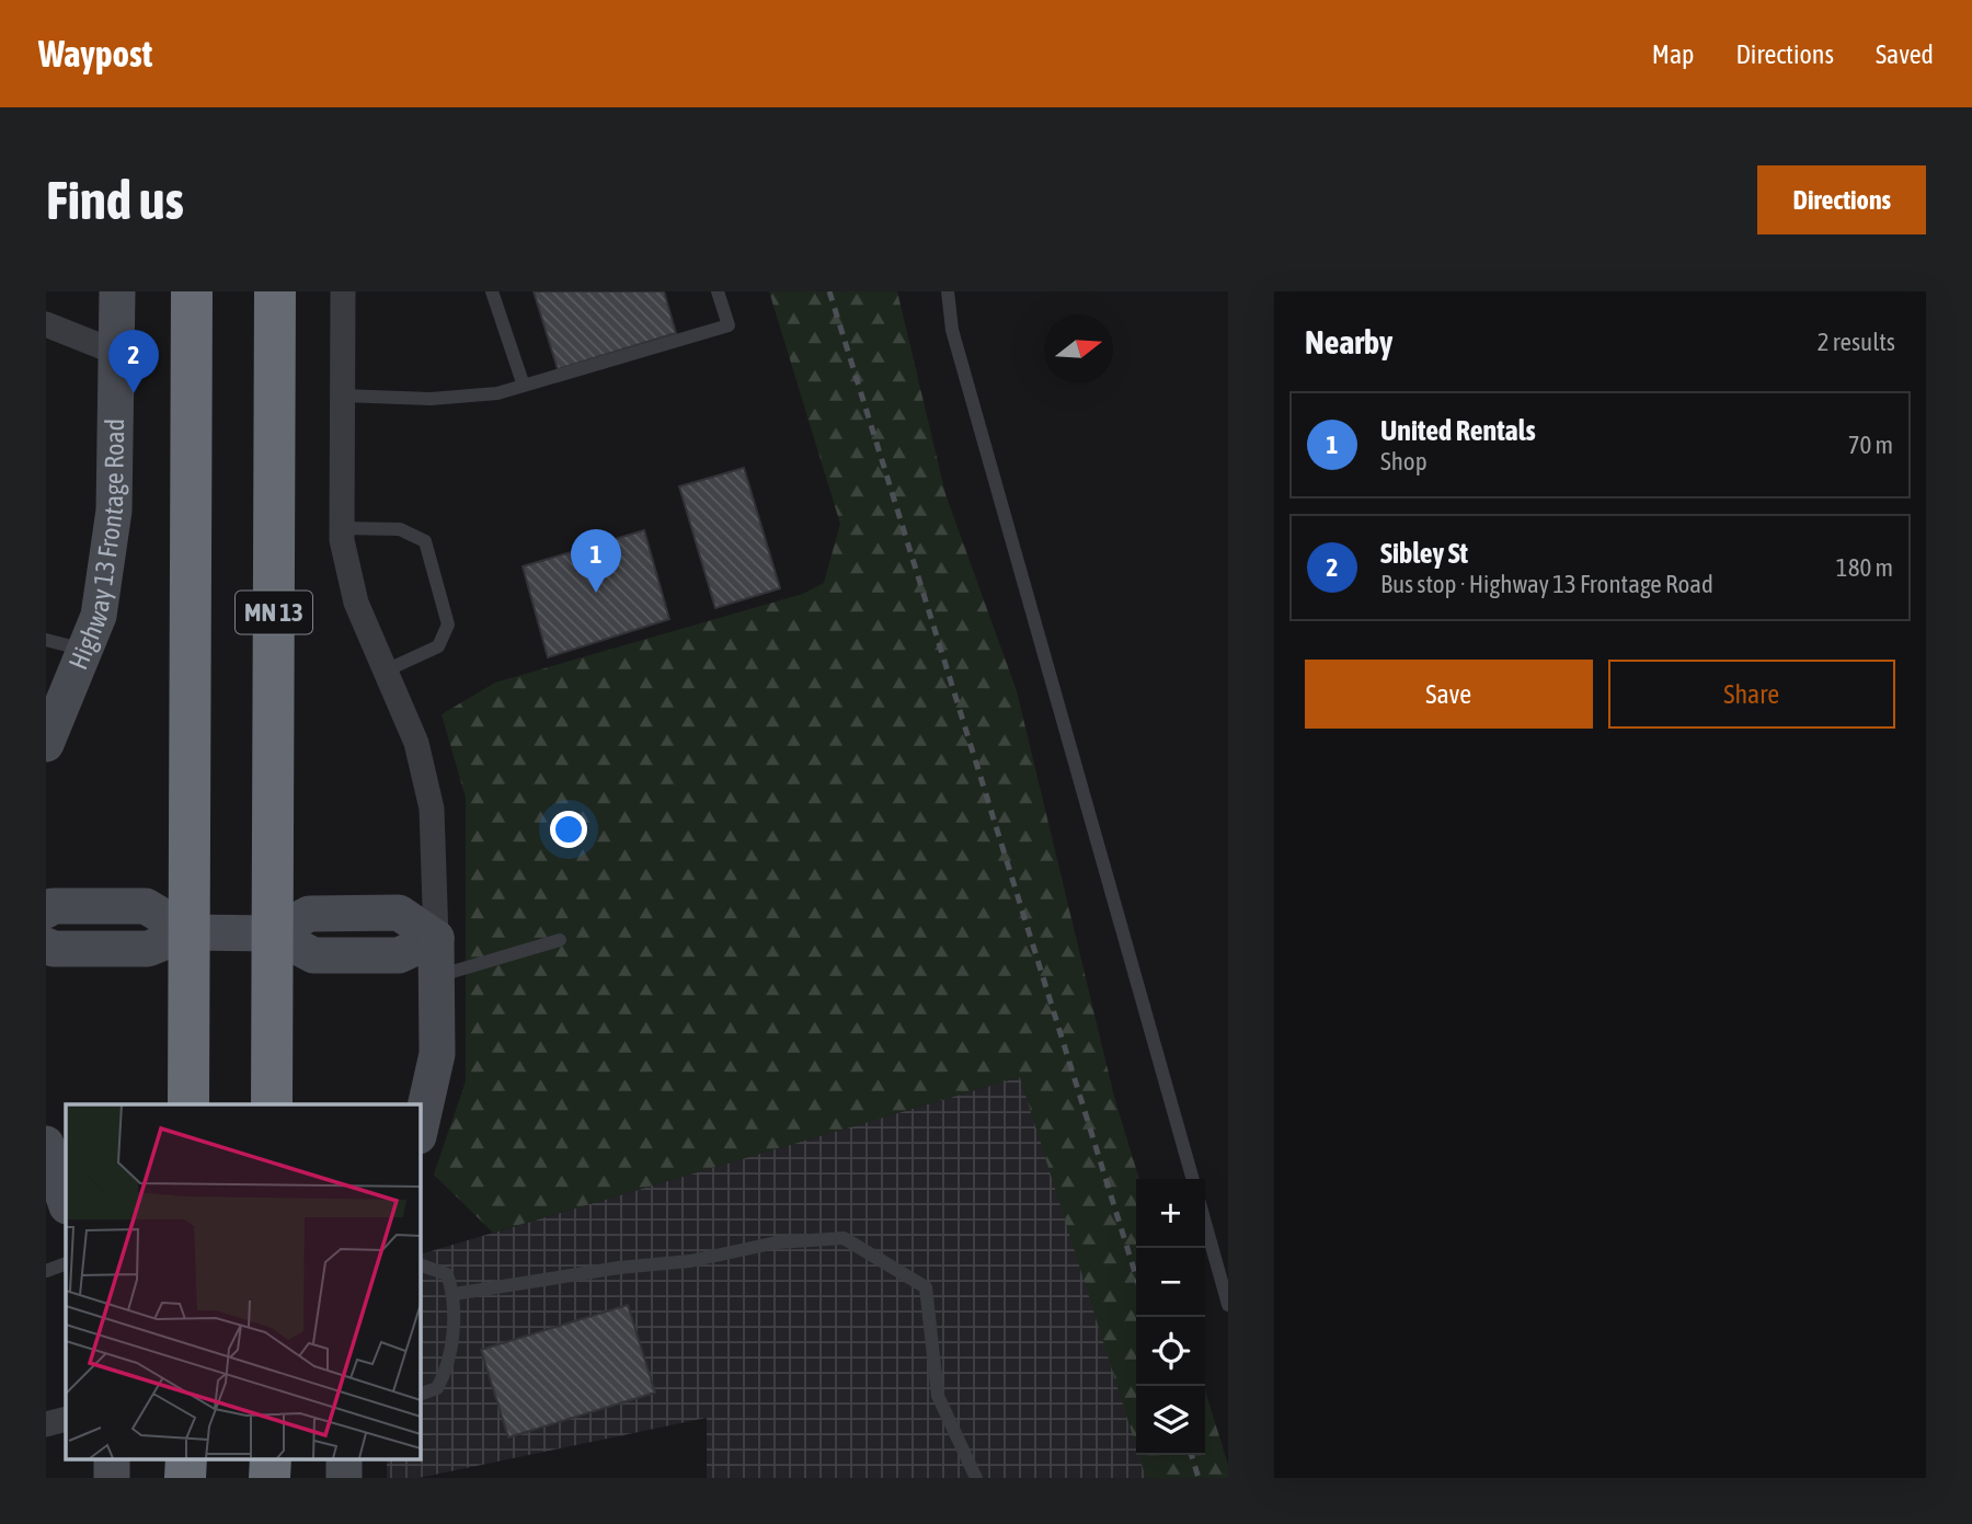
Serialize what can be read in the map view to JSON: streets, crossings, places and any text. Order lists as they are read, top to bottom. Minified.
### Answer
{"streets":{"highway":["MN 13"],"street":["Highway 13 Frontage Road"]},"north":"right","page":{"header":"Waypost","nav":["Map","Directions","Saved"],"buttons":["Directions",["Save","Share"]],"title":"Find us","heading":["Nearby","2 results"],"pins":["2","1"],"list":[{"mark":"1","name":"United Rentals","note":"Shop","value":"70 m"},{"mark":"2","name":"Sibley St","note":"Bus stop · Highway 13 Frontage Road","value":"180 m"}],"map_buttons":["+","−"]}}
